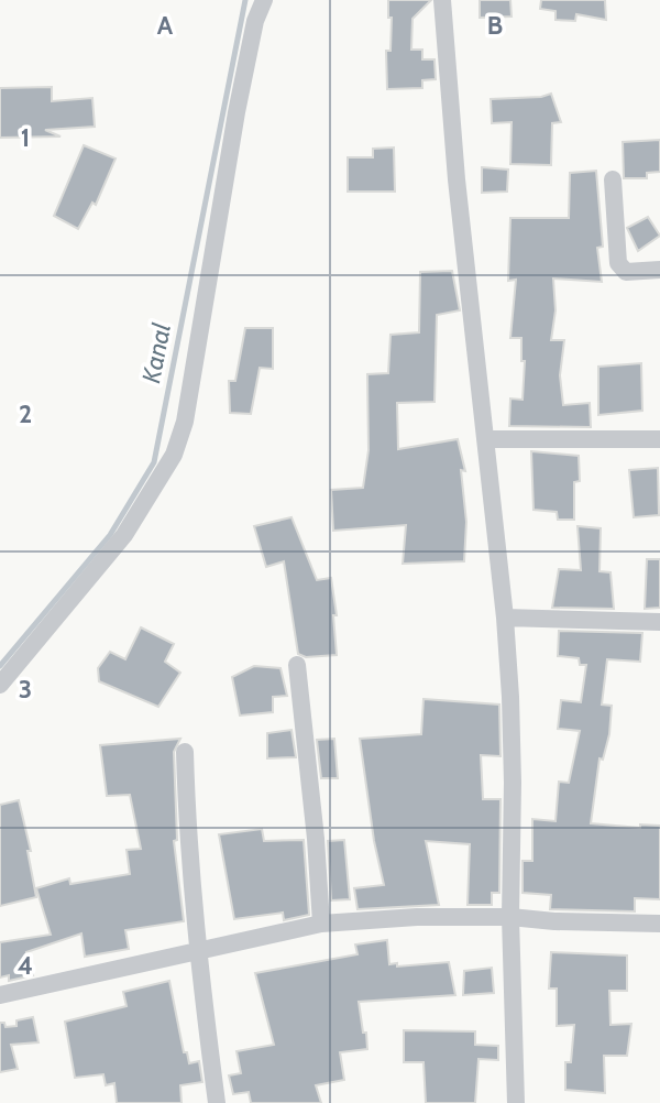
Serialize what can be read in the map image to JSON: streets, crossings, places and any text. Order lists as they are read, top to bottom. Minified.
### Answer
{"water":["Kanal"],"grid":{"columns":["A","B"],"rows":["1","2","3","4"]}}
